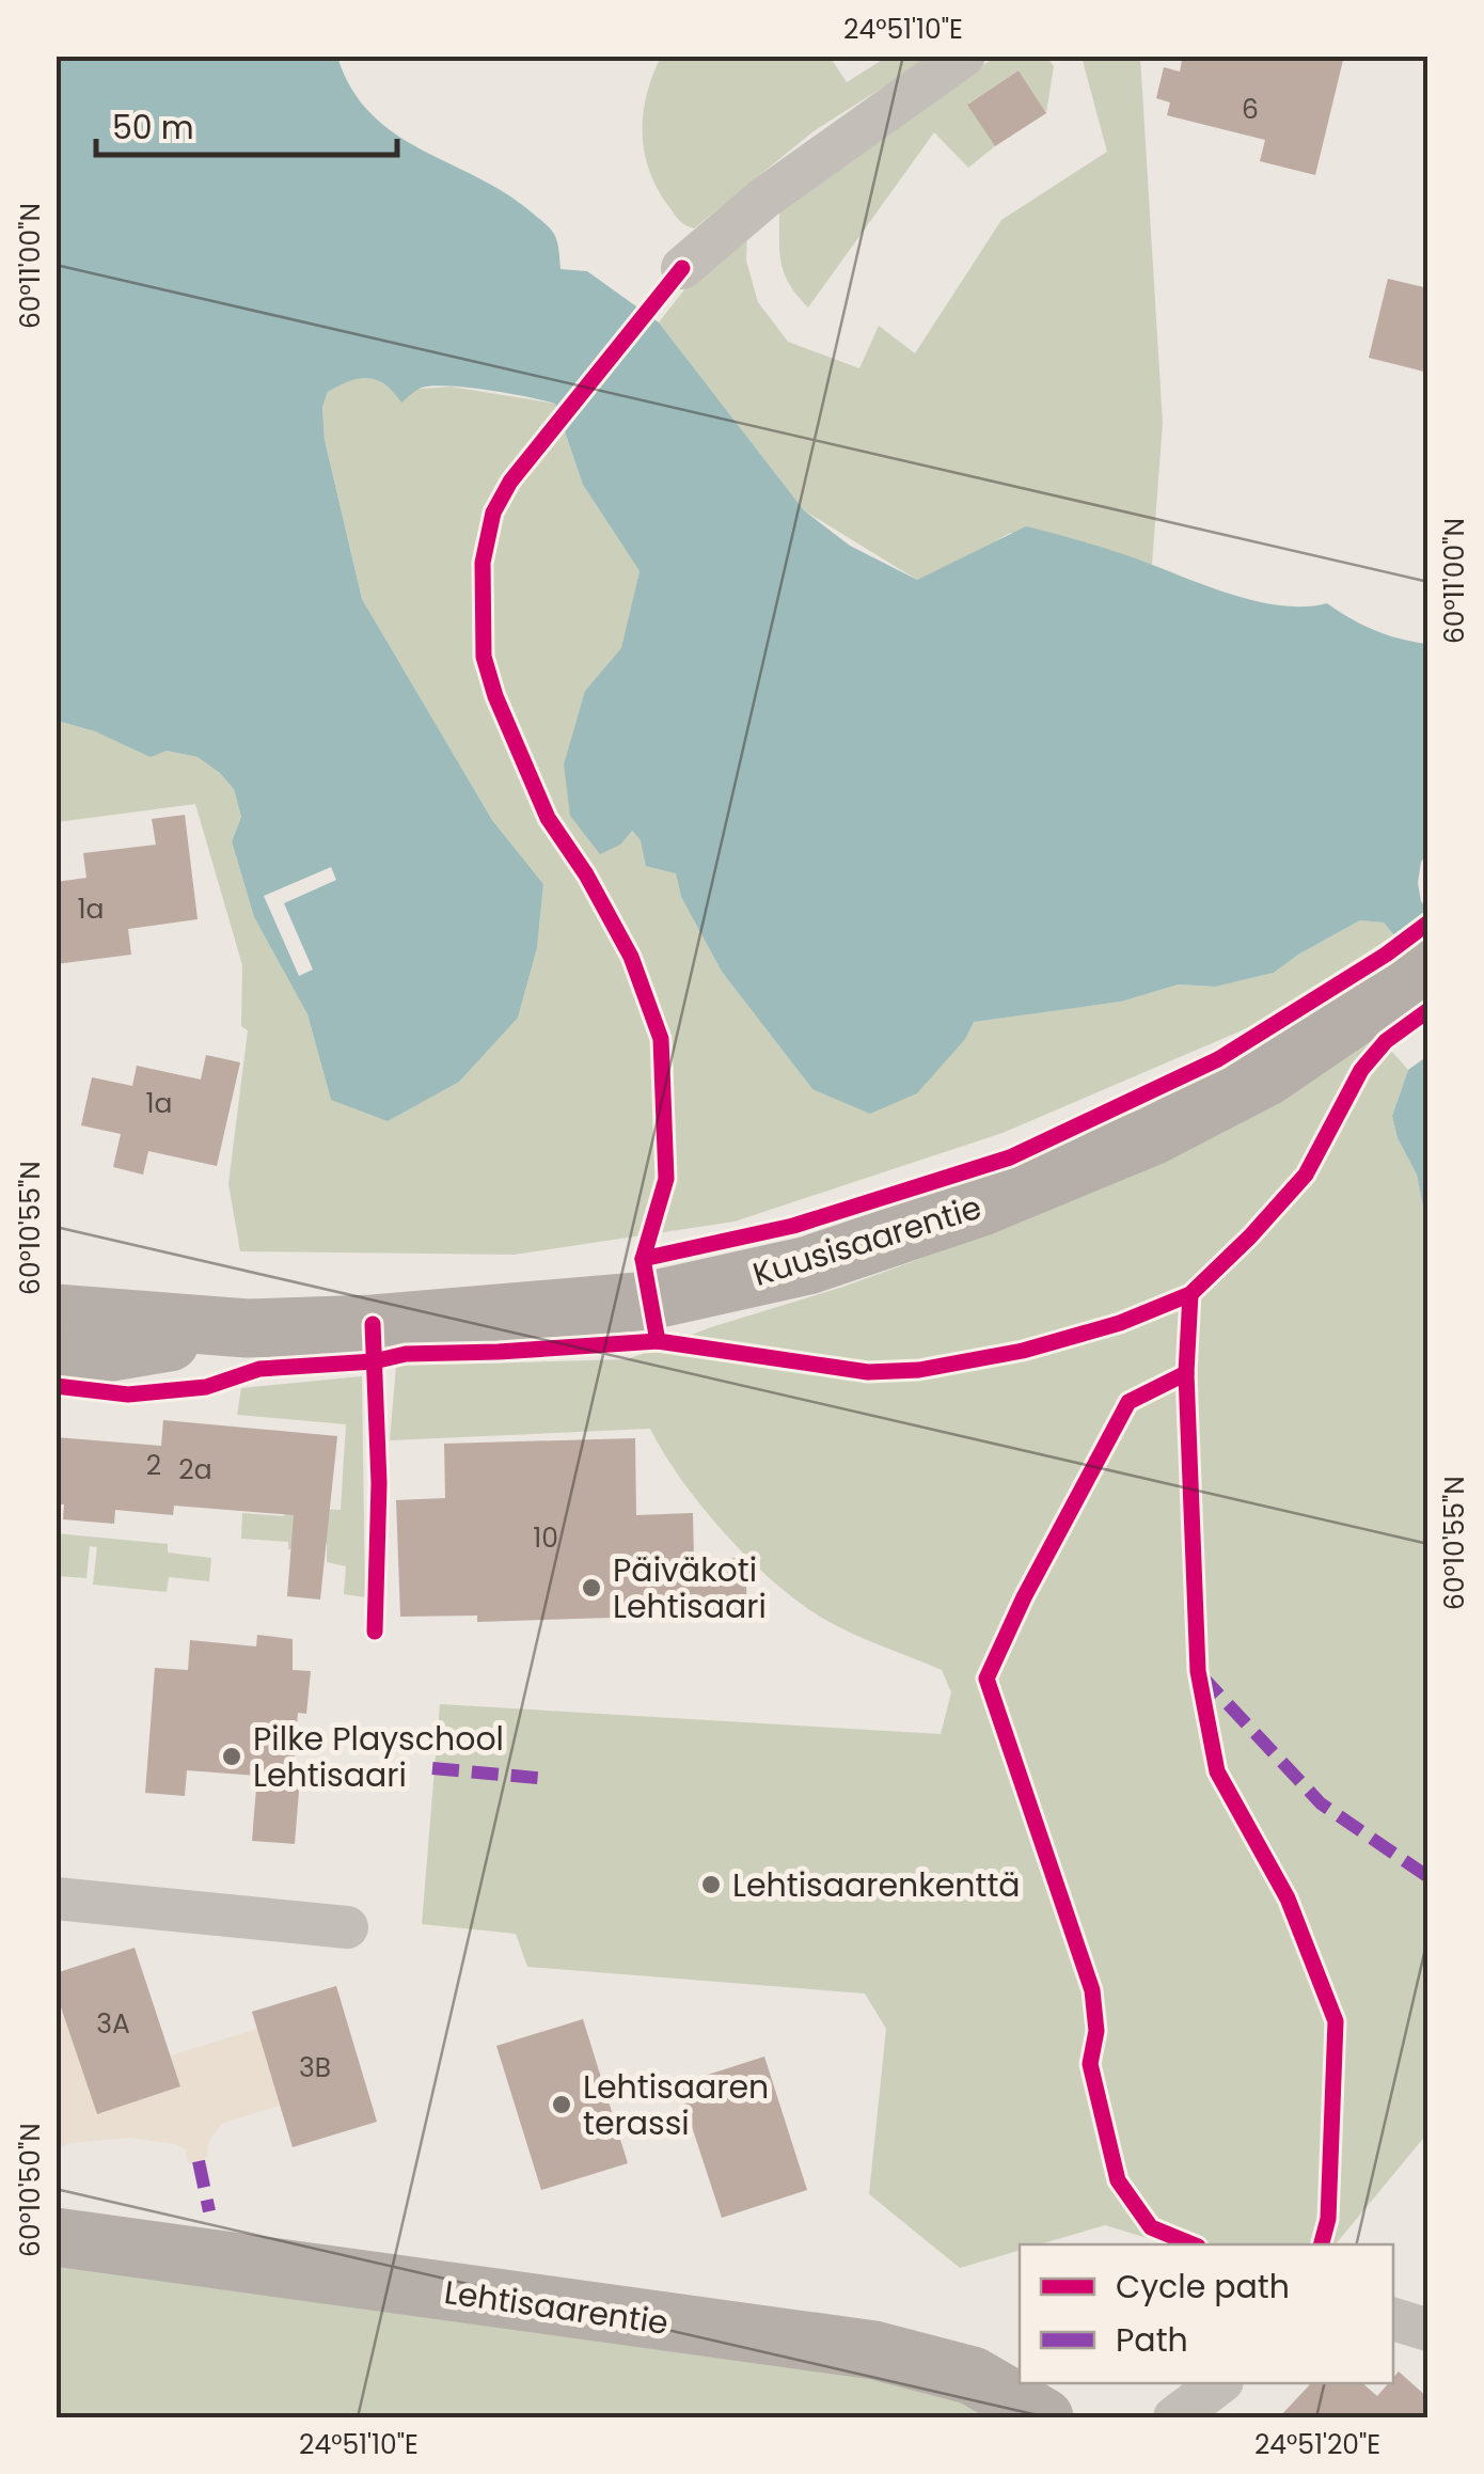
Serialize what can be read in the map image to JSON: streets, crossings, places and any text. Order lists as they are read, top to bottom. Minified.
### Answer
{"streets":{"main road":["Kuusisaarentie","Lehtisaarentie"]},"places":["Päiväkoti Lehtisaari","Pilke Playschool Lehtisaari","Lehtisaarenkenttä","Lehtisaaren terassi"],"house_numbers":["6","1a","1a","2","2a","10","3A","3B"],"legend":["Cycle path","Path"],"scale_bar":"50 m","coordinates":["24°51'10\"E","60°11'00\"N","60°10'55\"N","60°10'50\"N","24°51'20\"E"]}
